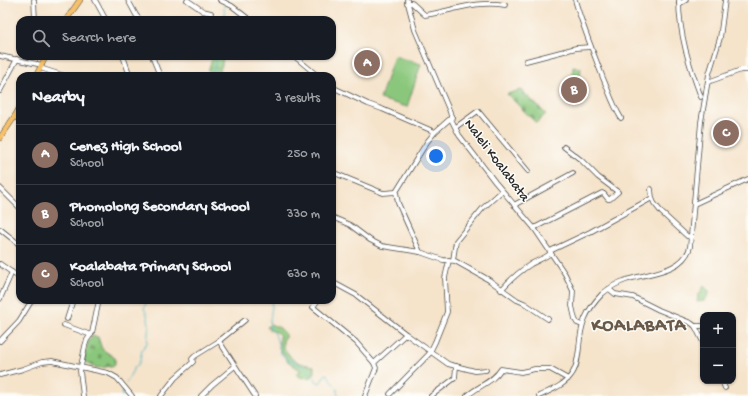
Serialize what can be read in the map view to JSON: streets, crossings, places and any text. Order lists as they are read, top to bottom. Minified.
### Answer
{"streets":{"street":["Naleli Koalabata"]},"districts":["KOALABATA"],"page":{"search":"Search here","pins":["A","B","C"],"heading":["Nearby","3 results"],"list":[{"mark":"A","name":"Cenez High School","note":"School","value":"250 m"},{"mark":"B","name":"Phomolong Secondary School","note":"School","value":"330 m"},{"mark":"C","name":"Koalabata Primary School","note":"School","value":"630 m"}],"map_buttons":["+","−"]}}
